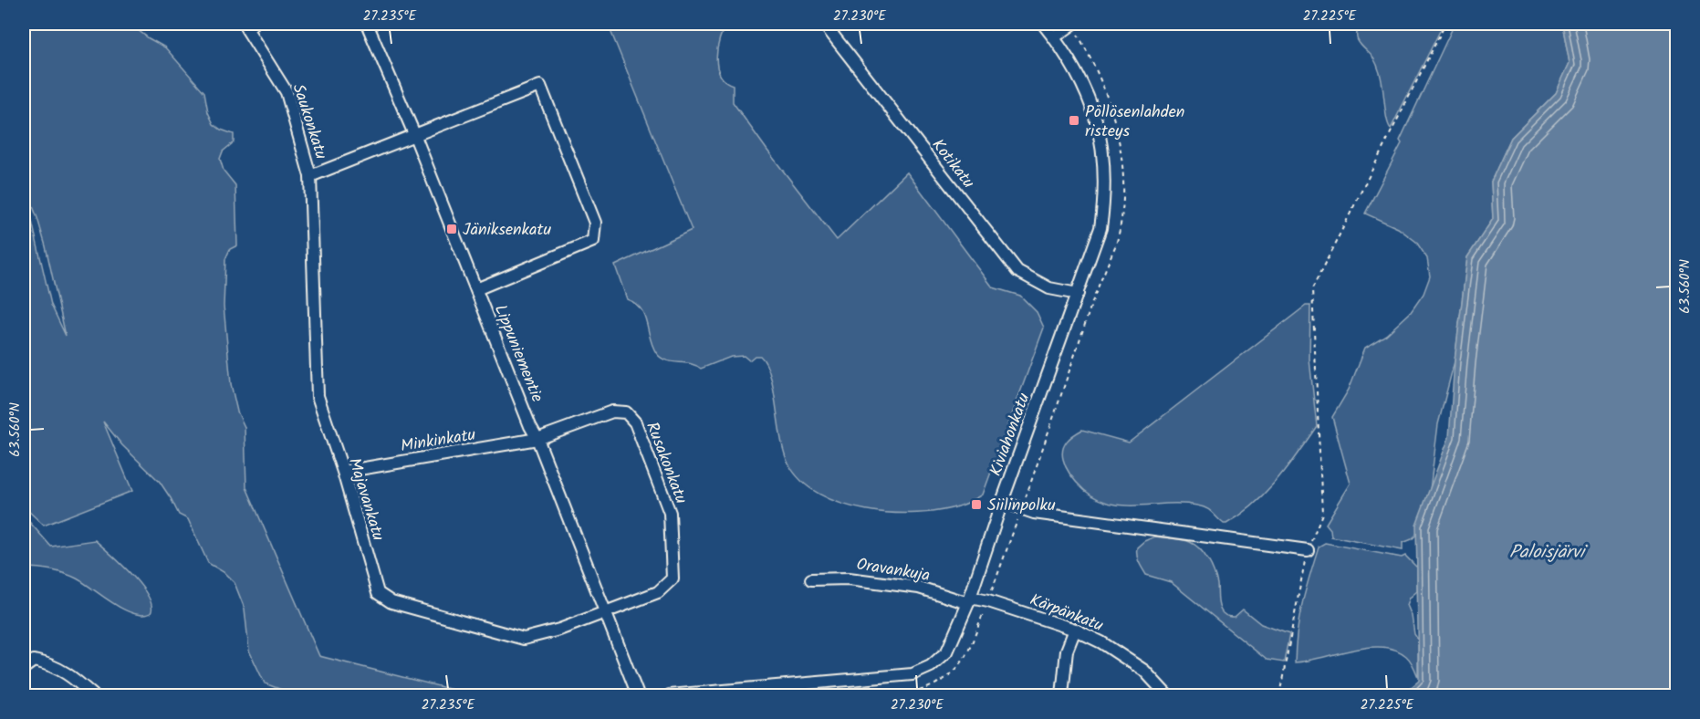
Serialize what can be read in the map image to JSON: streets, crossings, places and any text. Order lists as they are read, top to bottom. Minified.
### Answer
{"streets":{"street":["Saukonkatu","Kotikatu","Lippuniementie","Kiviahonkatu","Minkinkatu","Rusakonkatu","Majavankatu","Oravankuja","Kärpänkatu"]},"crossings":[["Saukonkatu","Majavankatu"],["Kotikatu","Kiviahonkatu"],["Lippuniementie","Minkinkatu"],["Lippuniementie","Rusakonkatu"],["Lippuniementie","Majavankatu"],["Kiviahonkatu","Oravankuja"],["Kiviahonkatu","Kärpänkatu"],["Minkinkatu","Rusakonkatu"],["Minkinkatu","Majavankatu"],["Rusakonkatu","Majavankatu"],["Oravankuja","Kärpänkatu"]],"water":["Paloisjärvi"],"places":{"transit":["Pöllösenlahden risteys","Jäniksenkatu","Siilinpolku"]},"coordinates":["27.235°E","27.230°E","27.225°E","63.560°N"]}
